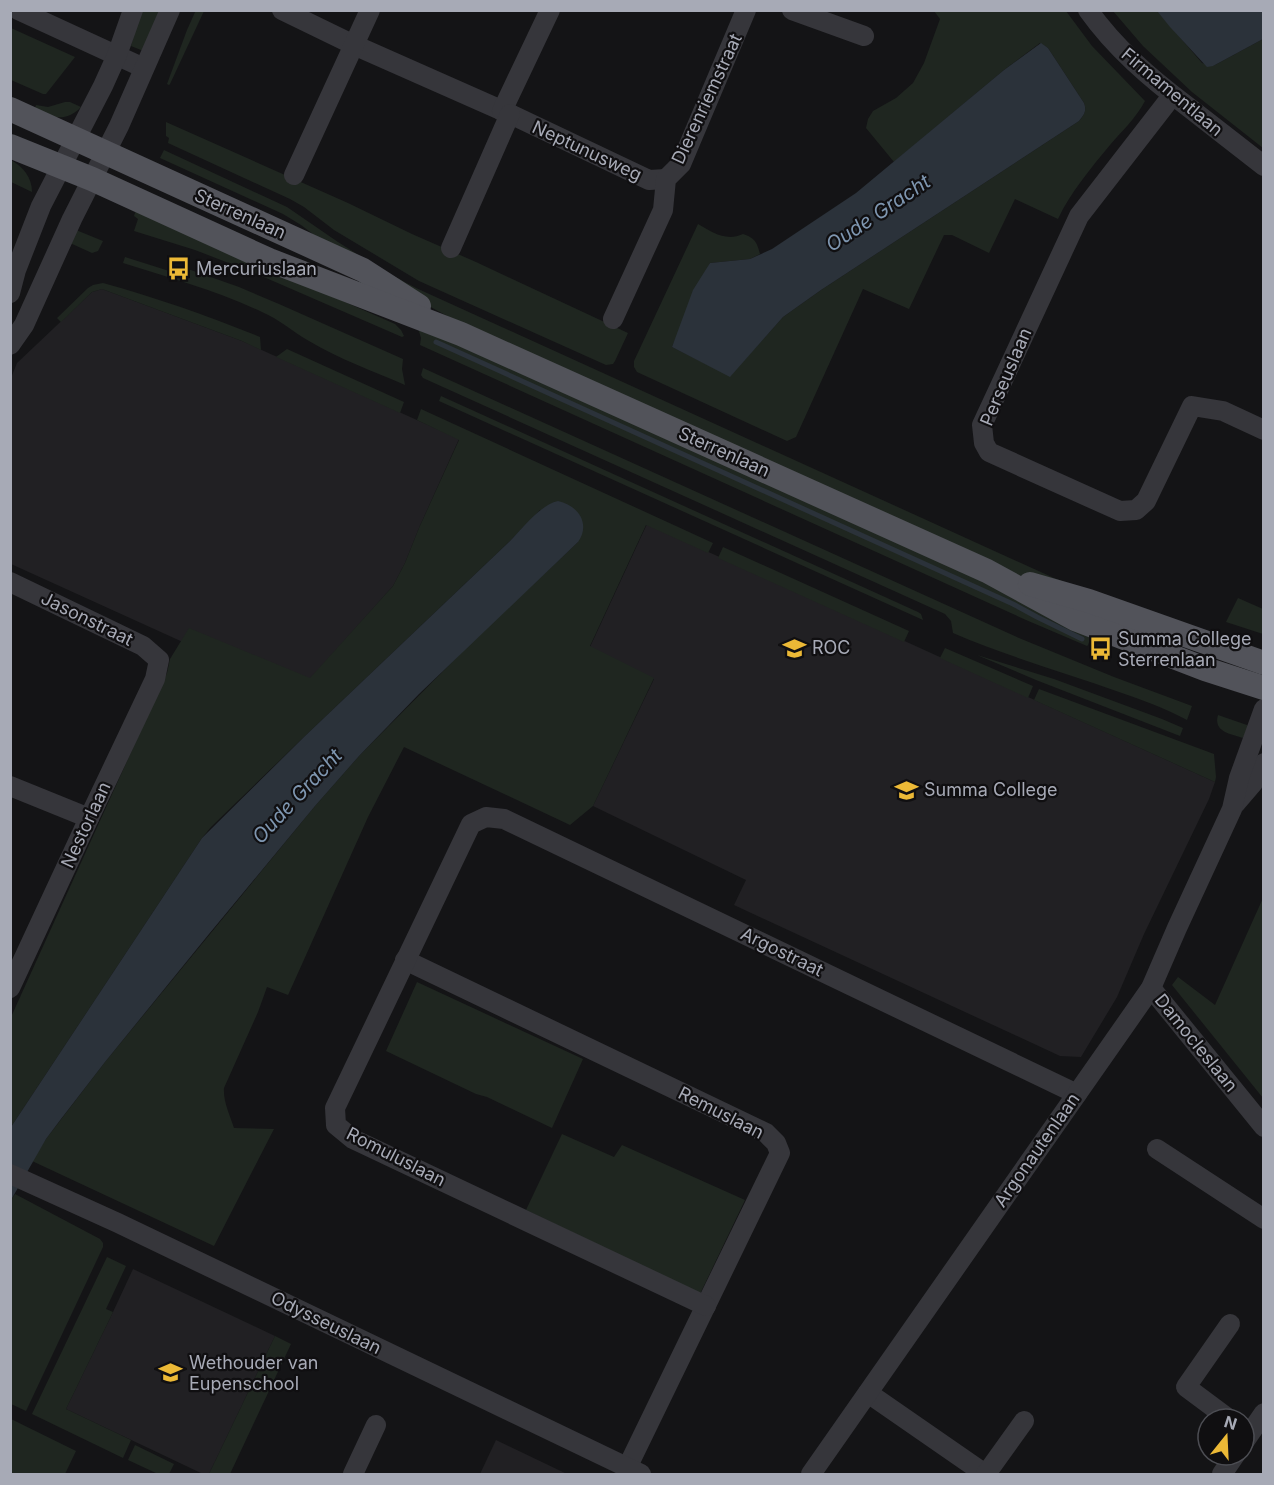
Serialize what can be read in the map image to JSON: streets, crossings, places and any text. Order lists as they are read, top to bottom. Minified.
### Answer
{"streets":{"main road":["Sterrenlaan"],"street":["Firmamentlaan","Dierenriemstraat","Neptunusweg","Perseuslaan","Jasonstraat","Nestorlaan","Argostraat","Damocleslaan","Remuslaan","Argonautenlaan","Romuluslaan","Odysseuslaan"]},"crossings":[["Firmamentlaan","Perseuslaan"],["Dierenriemstraat","Neptunusweg"],["Jasonstraat","Nestorlaan"],["Argostraat","Argonautenlaan"],["Argostraat","Romuluslaan"],["Damocleslaan","Argonautenlaan"],["Remuslaan","Romuluslaan"],["Remuslaan","Odysseuslaan"]],"water":["Oude Gracht"],"places":{"bus stop":["Mercuriuslaan","Summa College Sterrenlaan"],"school or university":["ROC","Summa College","Wethouder van Eupenschool"]},"north":"top"}
